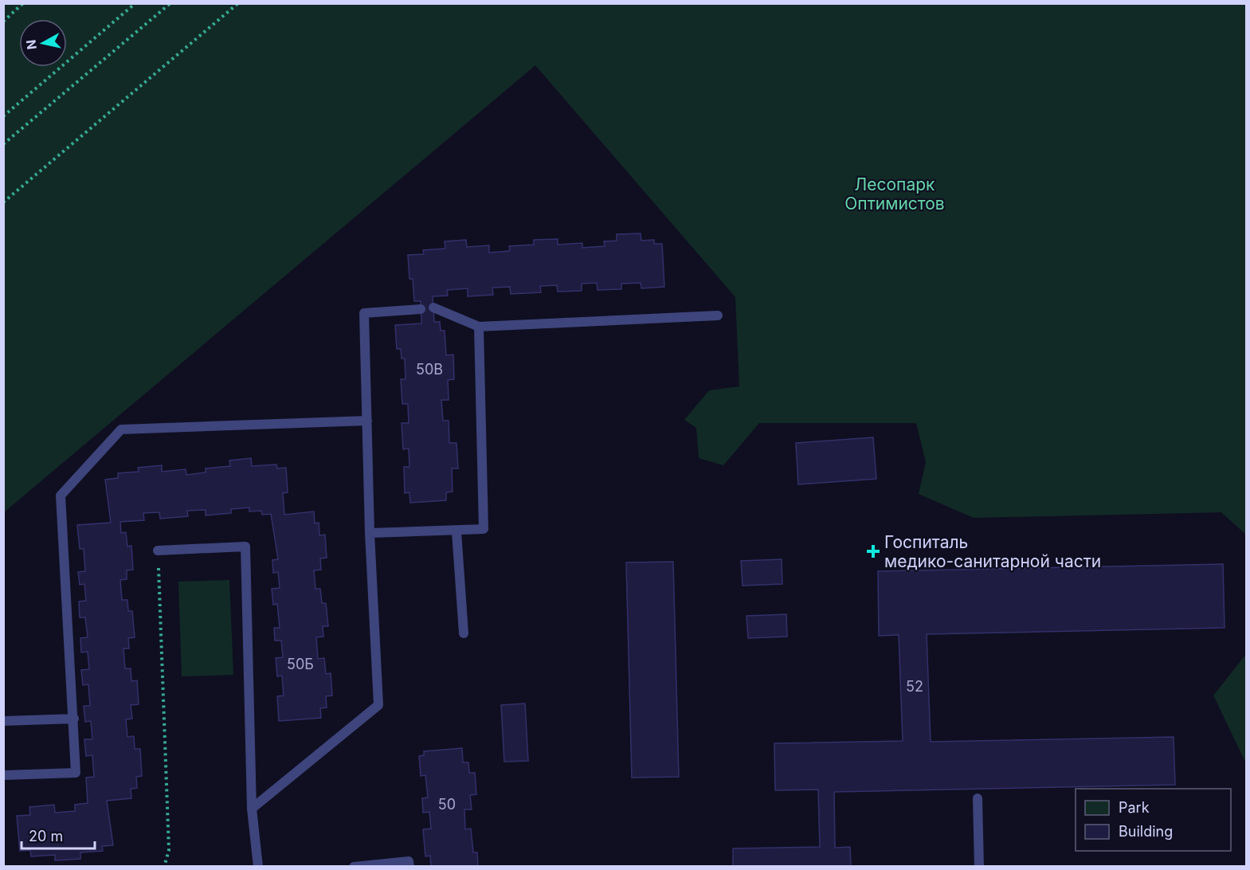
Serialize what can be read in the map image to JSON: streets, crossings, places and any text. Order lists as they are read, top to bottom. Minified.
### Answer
{"parks":["Лесопарк Оптимистов"],"places":{"health":["Госпиталь медико-санитарной части"]},"house_numbers":["50В","50Б","52","50"],"legend":["Park","Building"],"scale_bar":"20 m","north":"left"}
